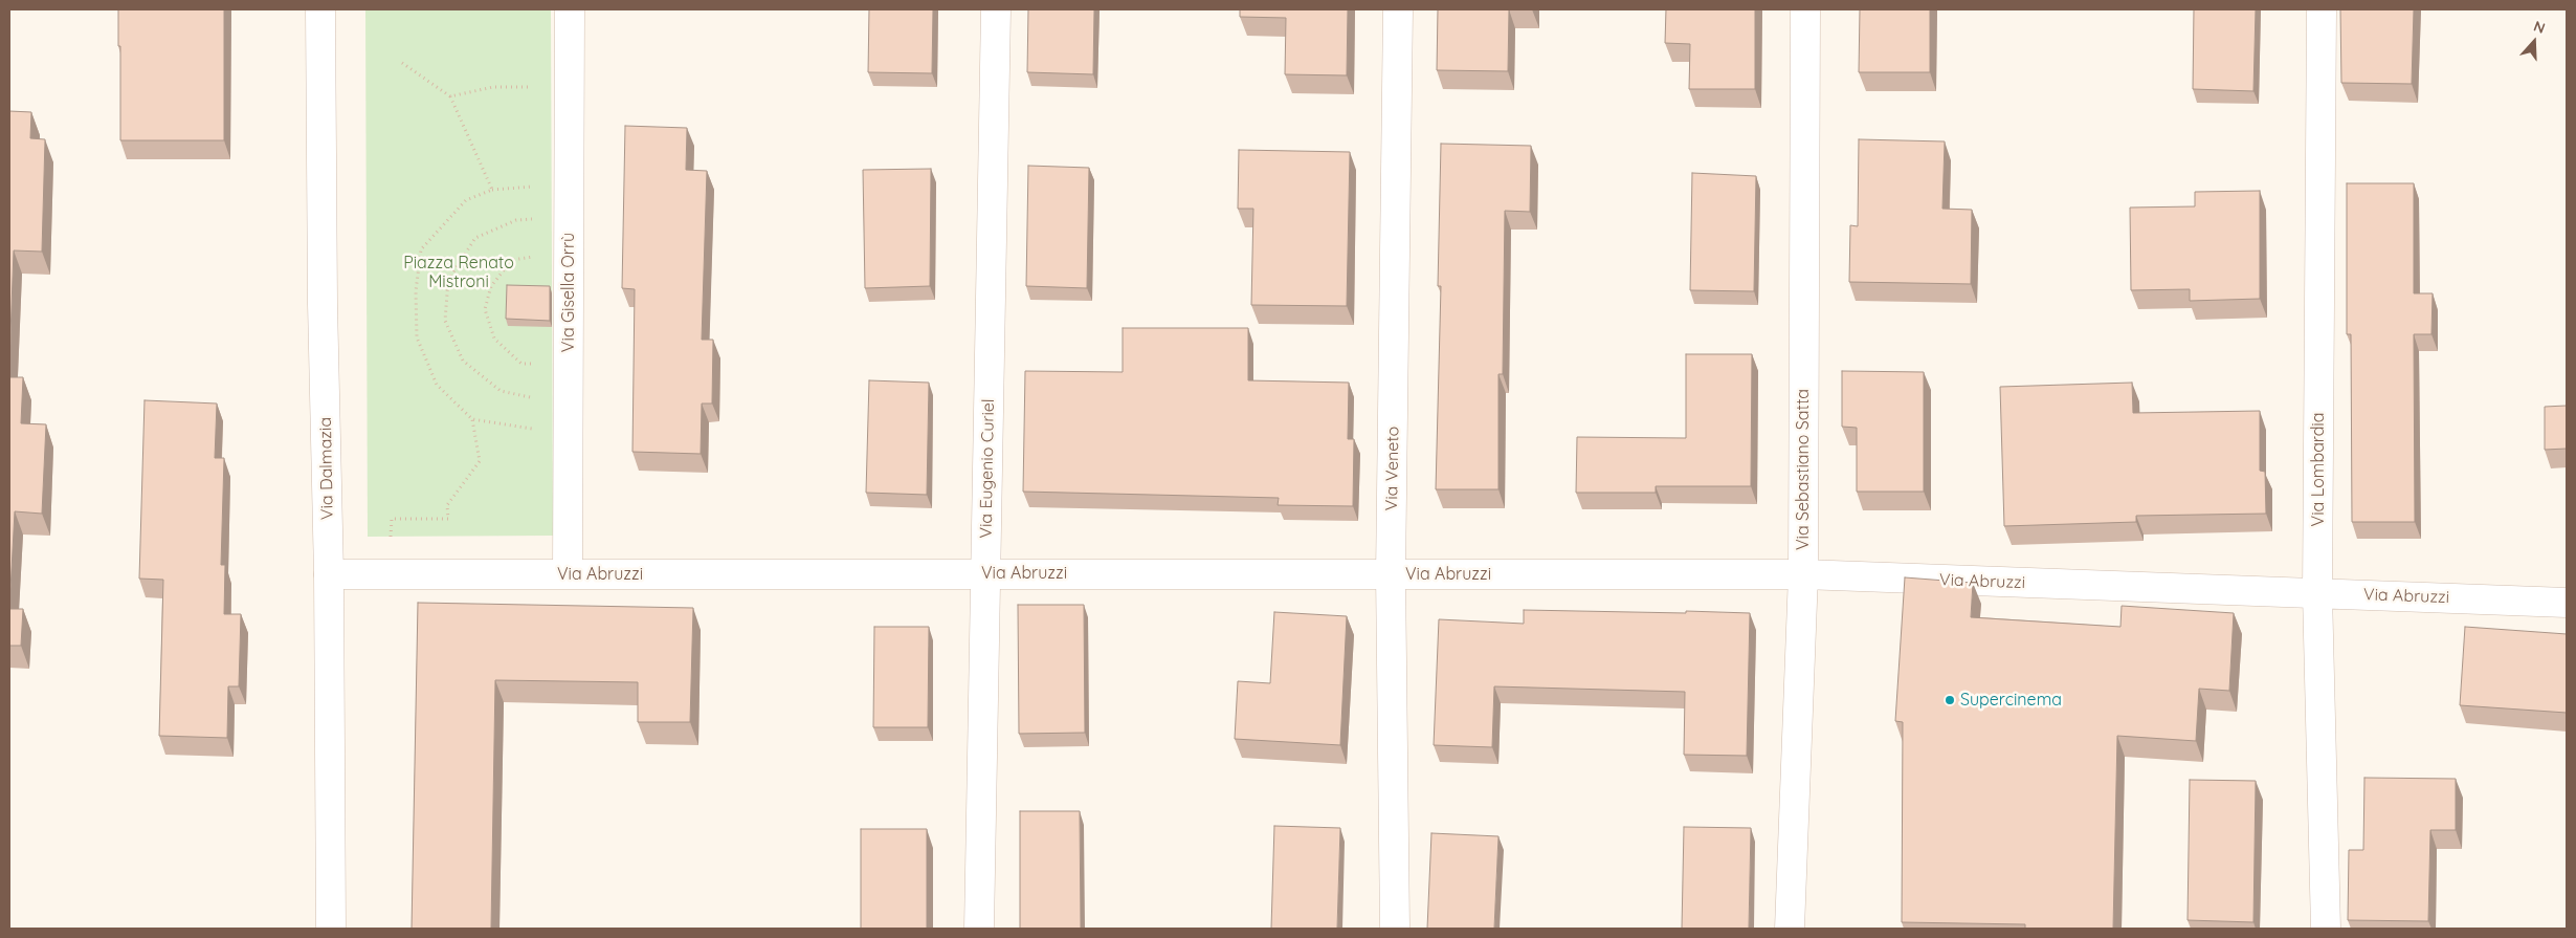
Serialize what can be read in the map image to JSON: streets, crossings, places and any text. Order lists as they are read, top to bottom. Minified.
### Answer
{"streets":{"street":["Via Gisella Orrù","Via Dalmazia","Via Eugenio Curiel","Via Veneto","Via Sebastiano Satta","Via Lombardia","Via Abruzzi"]},"crossings":[["Via Gisella Orrù","Via Abruzzi"],["Via Dalmazia","Via Abruzzi"],["Via Eugenio Curiel","Via Abruzzi"],["Via Veneto","Via Abruzzi"],["Via Sebastiano Satta","Via Abruzzi"],["Via Lombardia","Via Abruzzi"]],"parks":["Piazza Renato Mistroni"],"places":["Supercinema"],"north":"top"}
